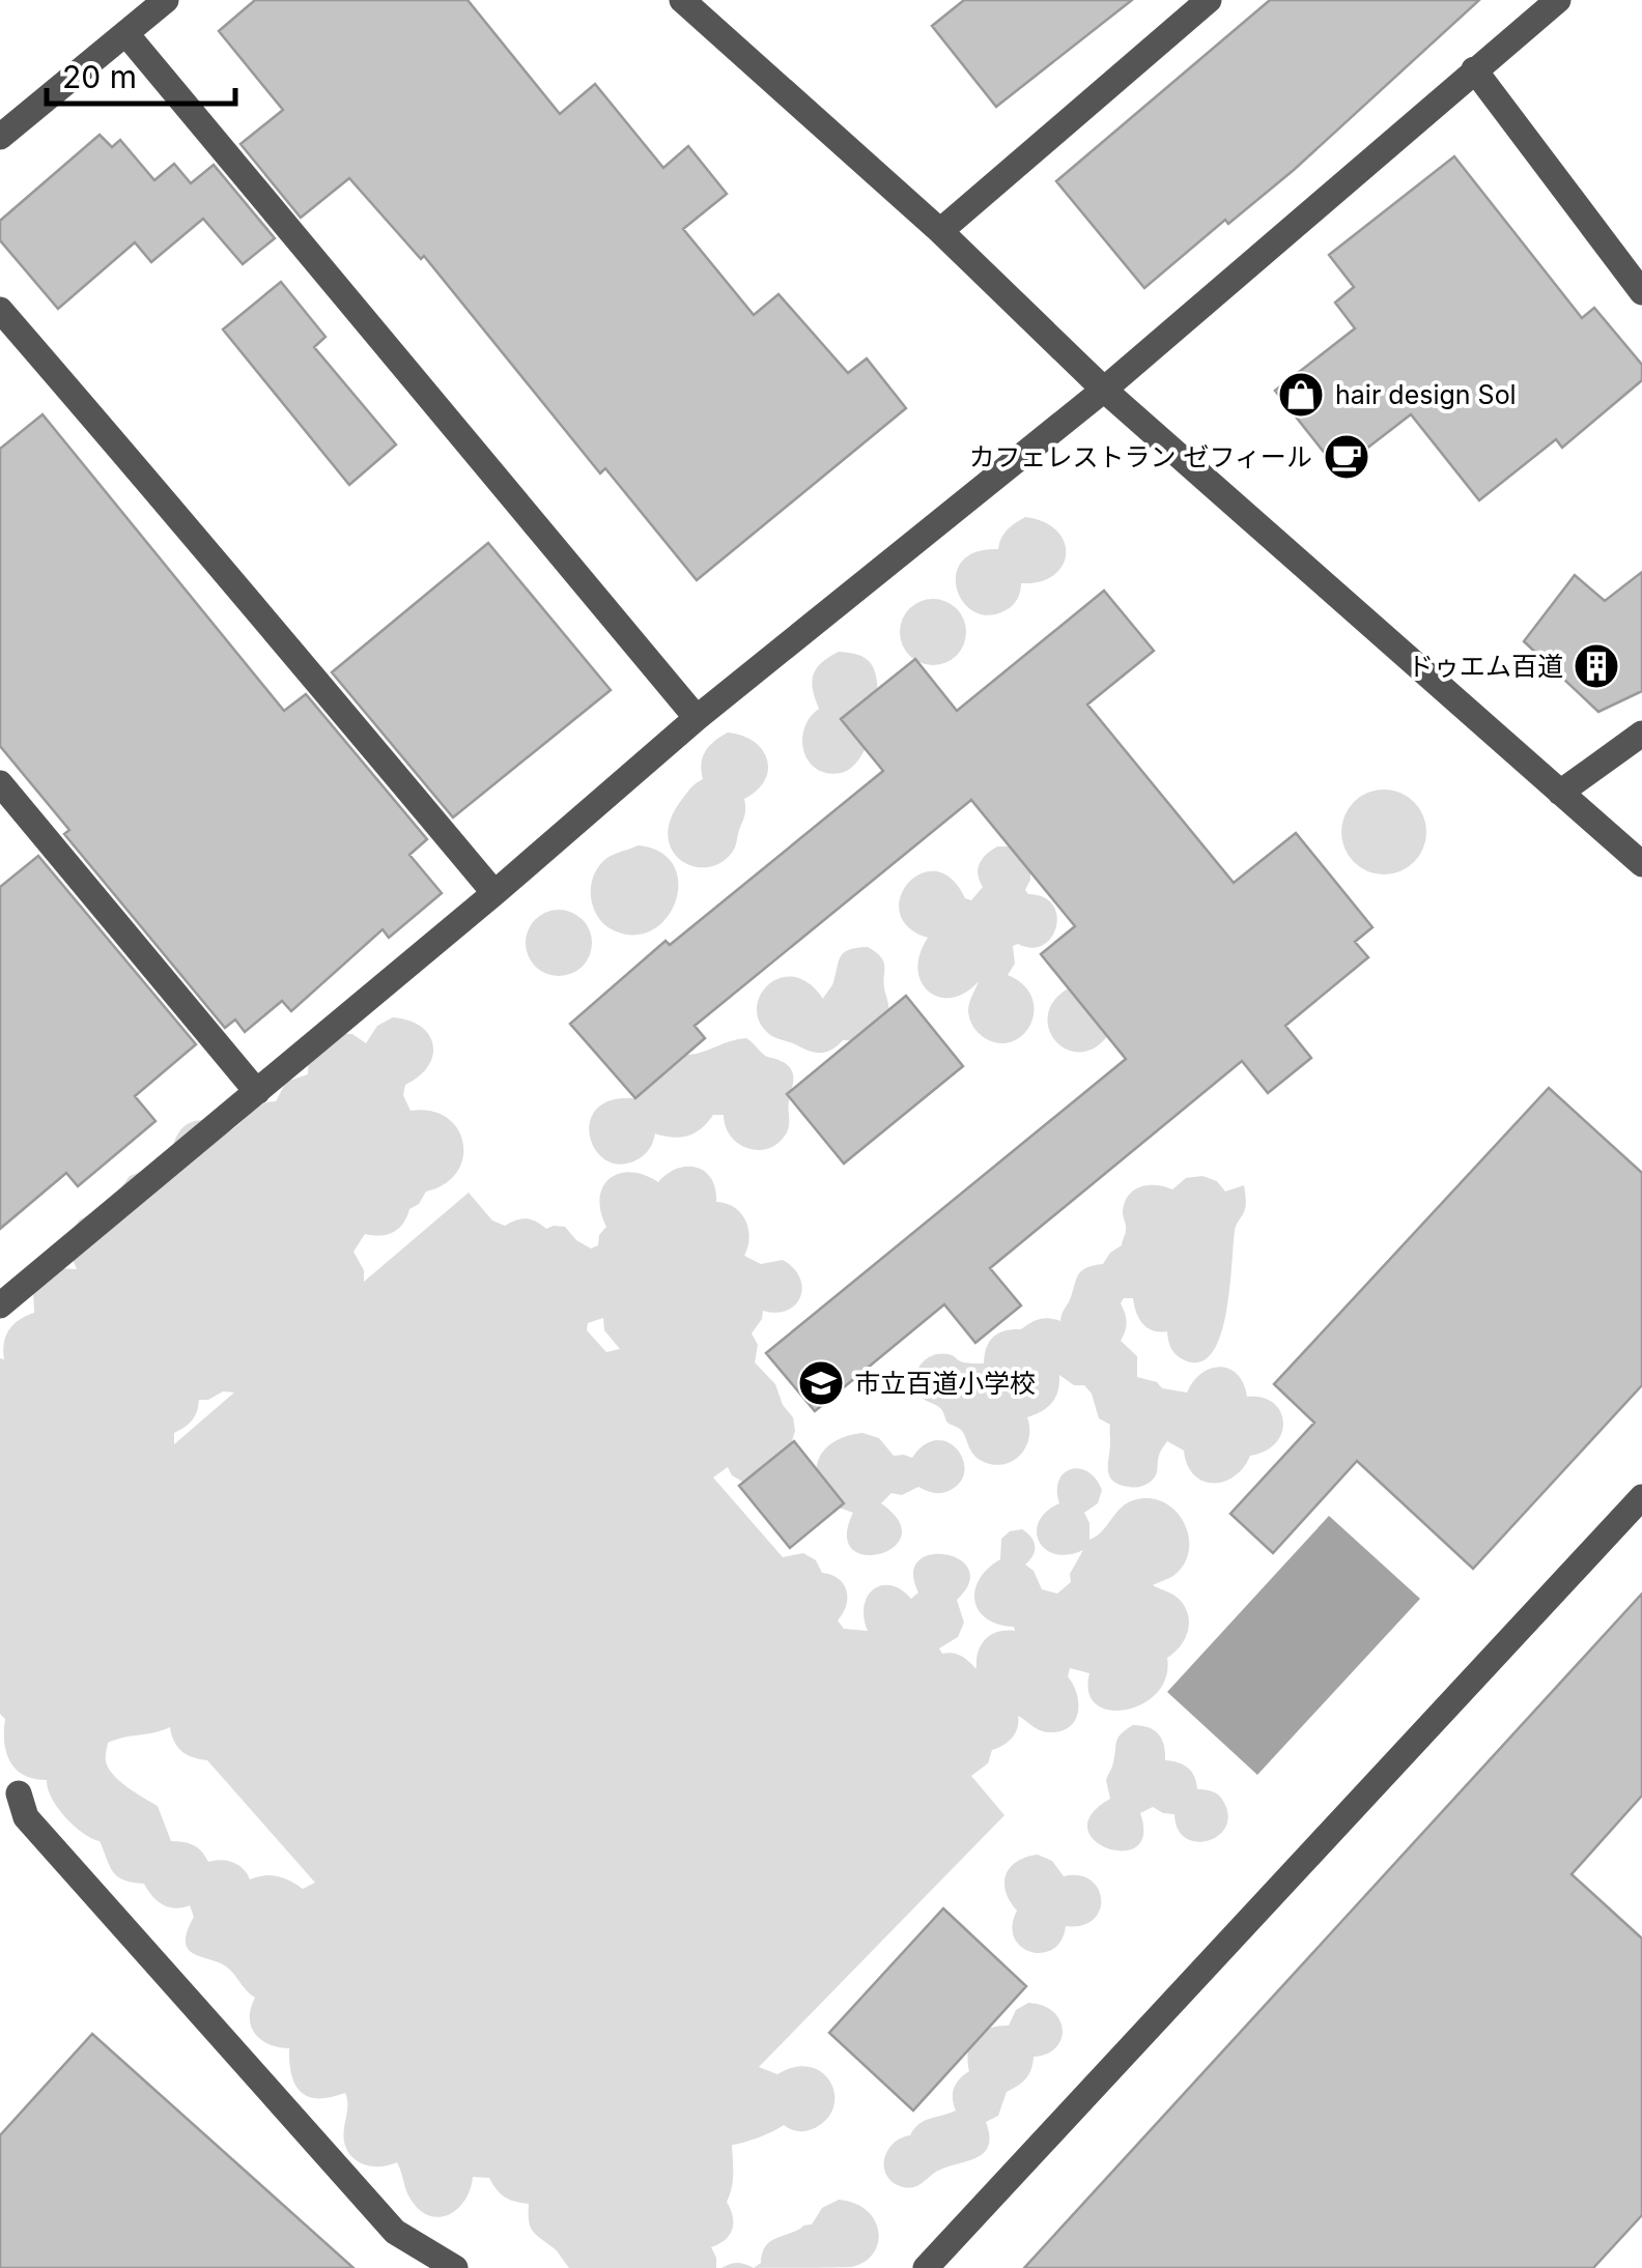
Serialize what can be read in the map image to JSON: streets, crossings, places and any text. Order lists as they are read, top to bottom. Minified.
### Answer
{"places":{"shop":["hair design Sol"],"cafe":["カフェレストラン ゼフィール"],"building":["ドゥエム百道"],"school or university":["市立百道小学校"]},"scale_bar":"20 m"}
